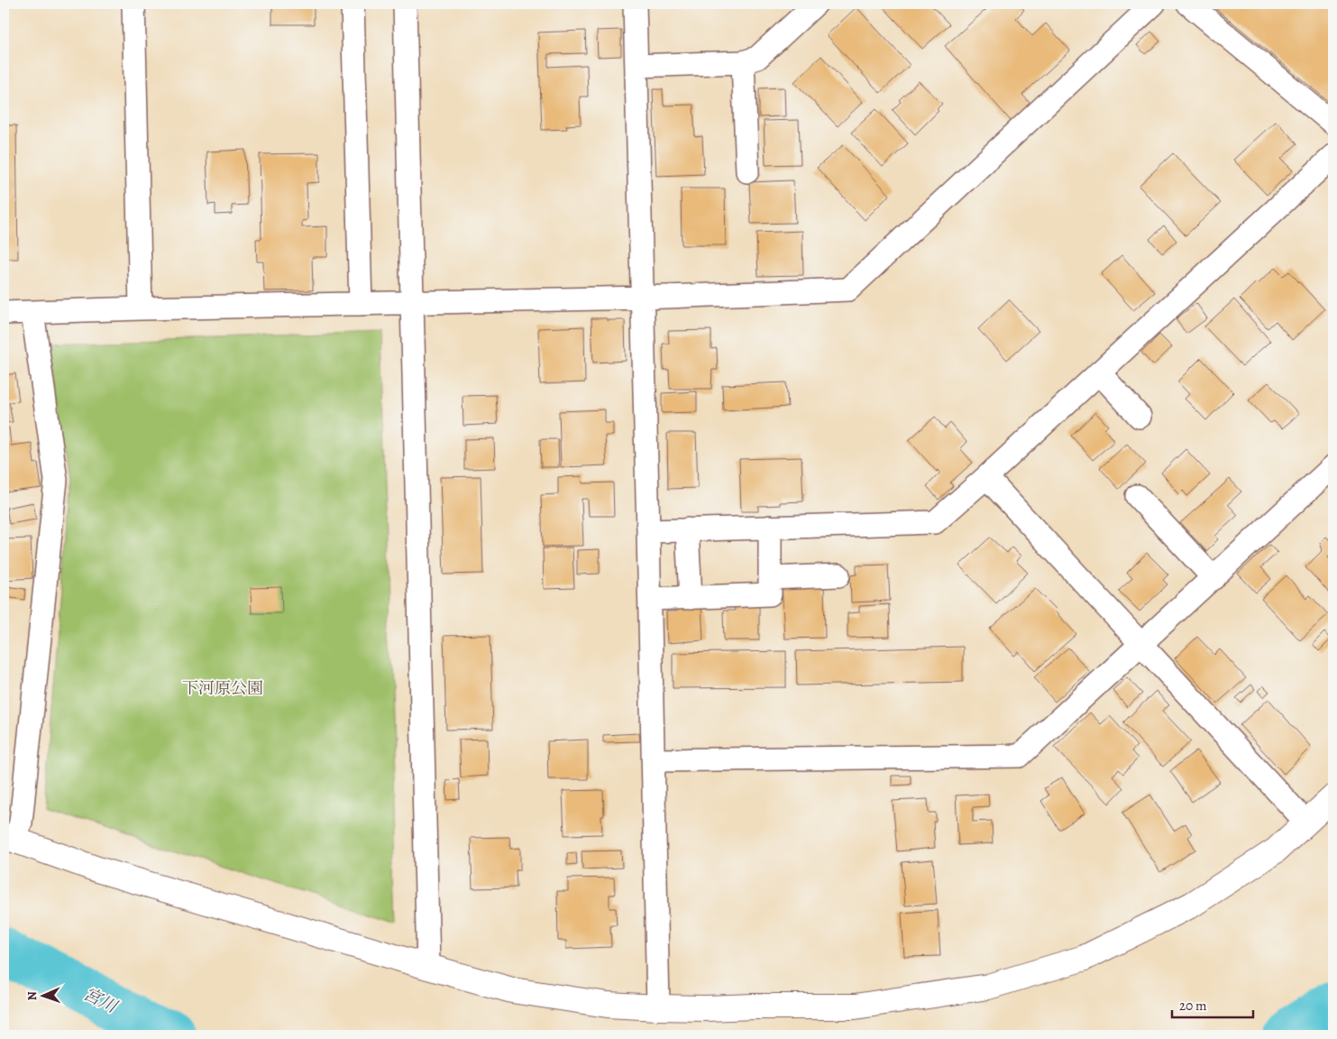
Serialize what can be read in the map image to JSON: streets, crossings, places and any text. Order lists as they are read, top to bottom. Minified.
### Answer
{"water":["宮川"],"parks":["下河原公園"],"scale_bar":"20 m","north":"left"}
